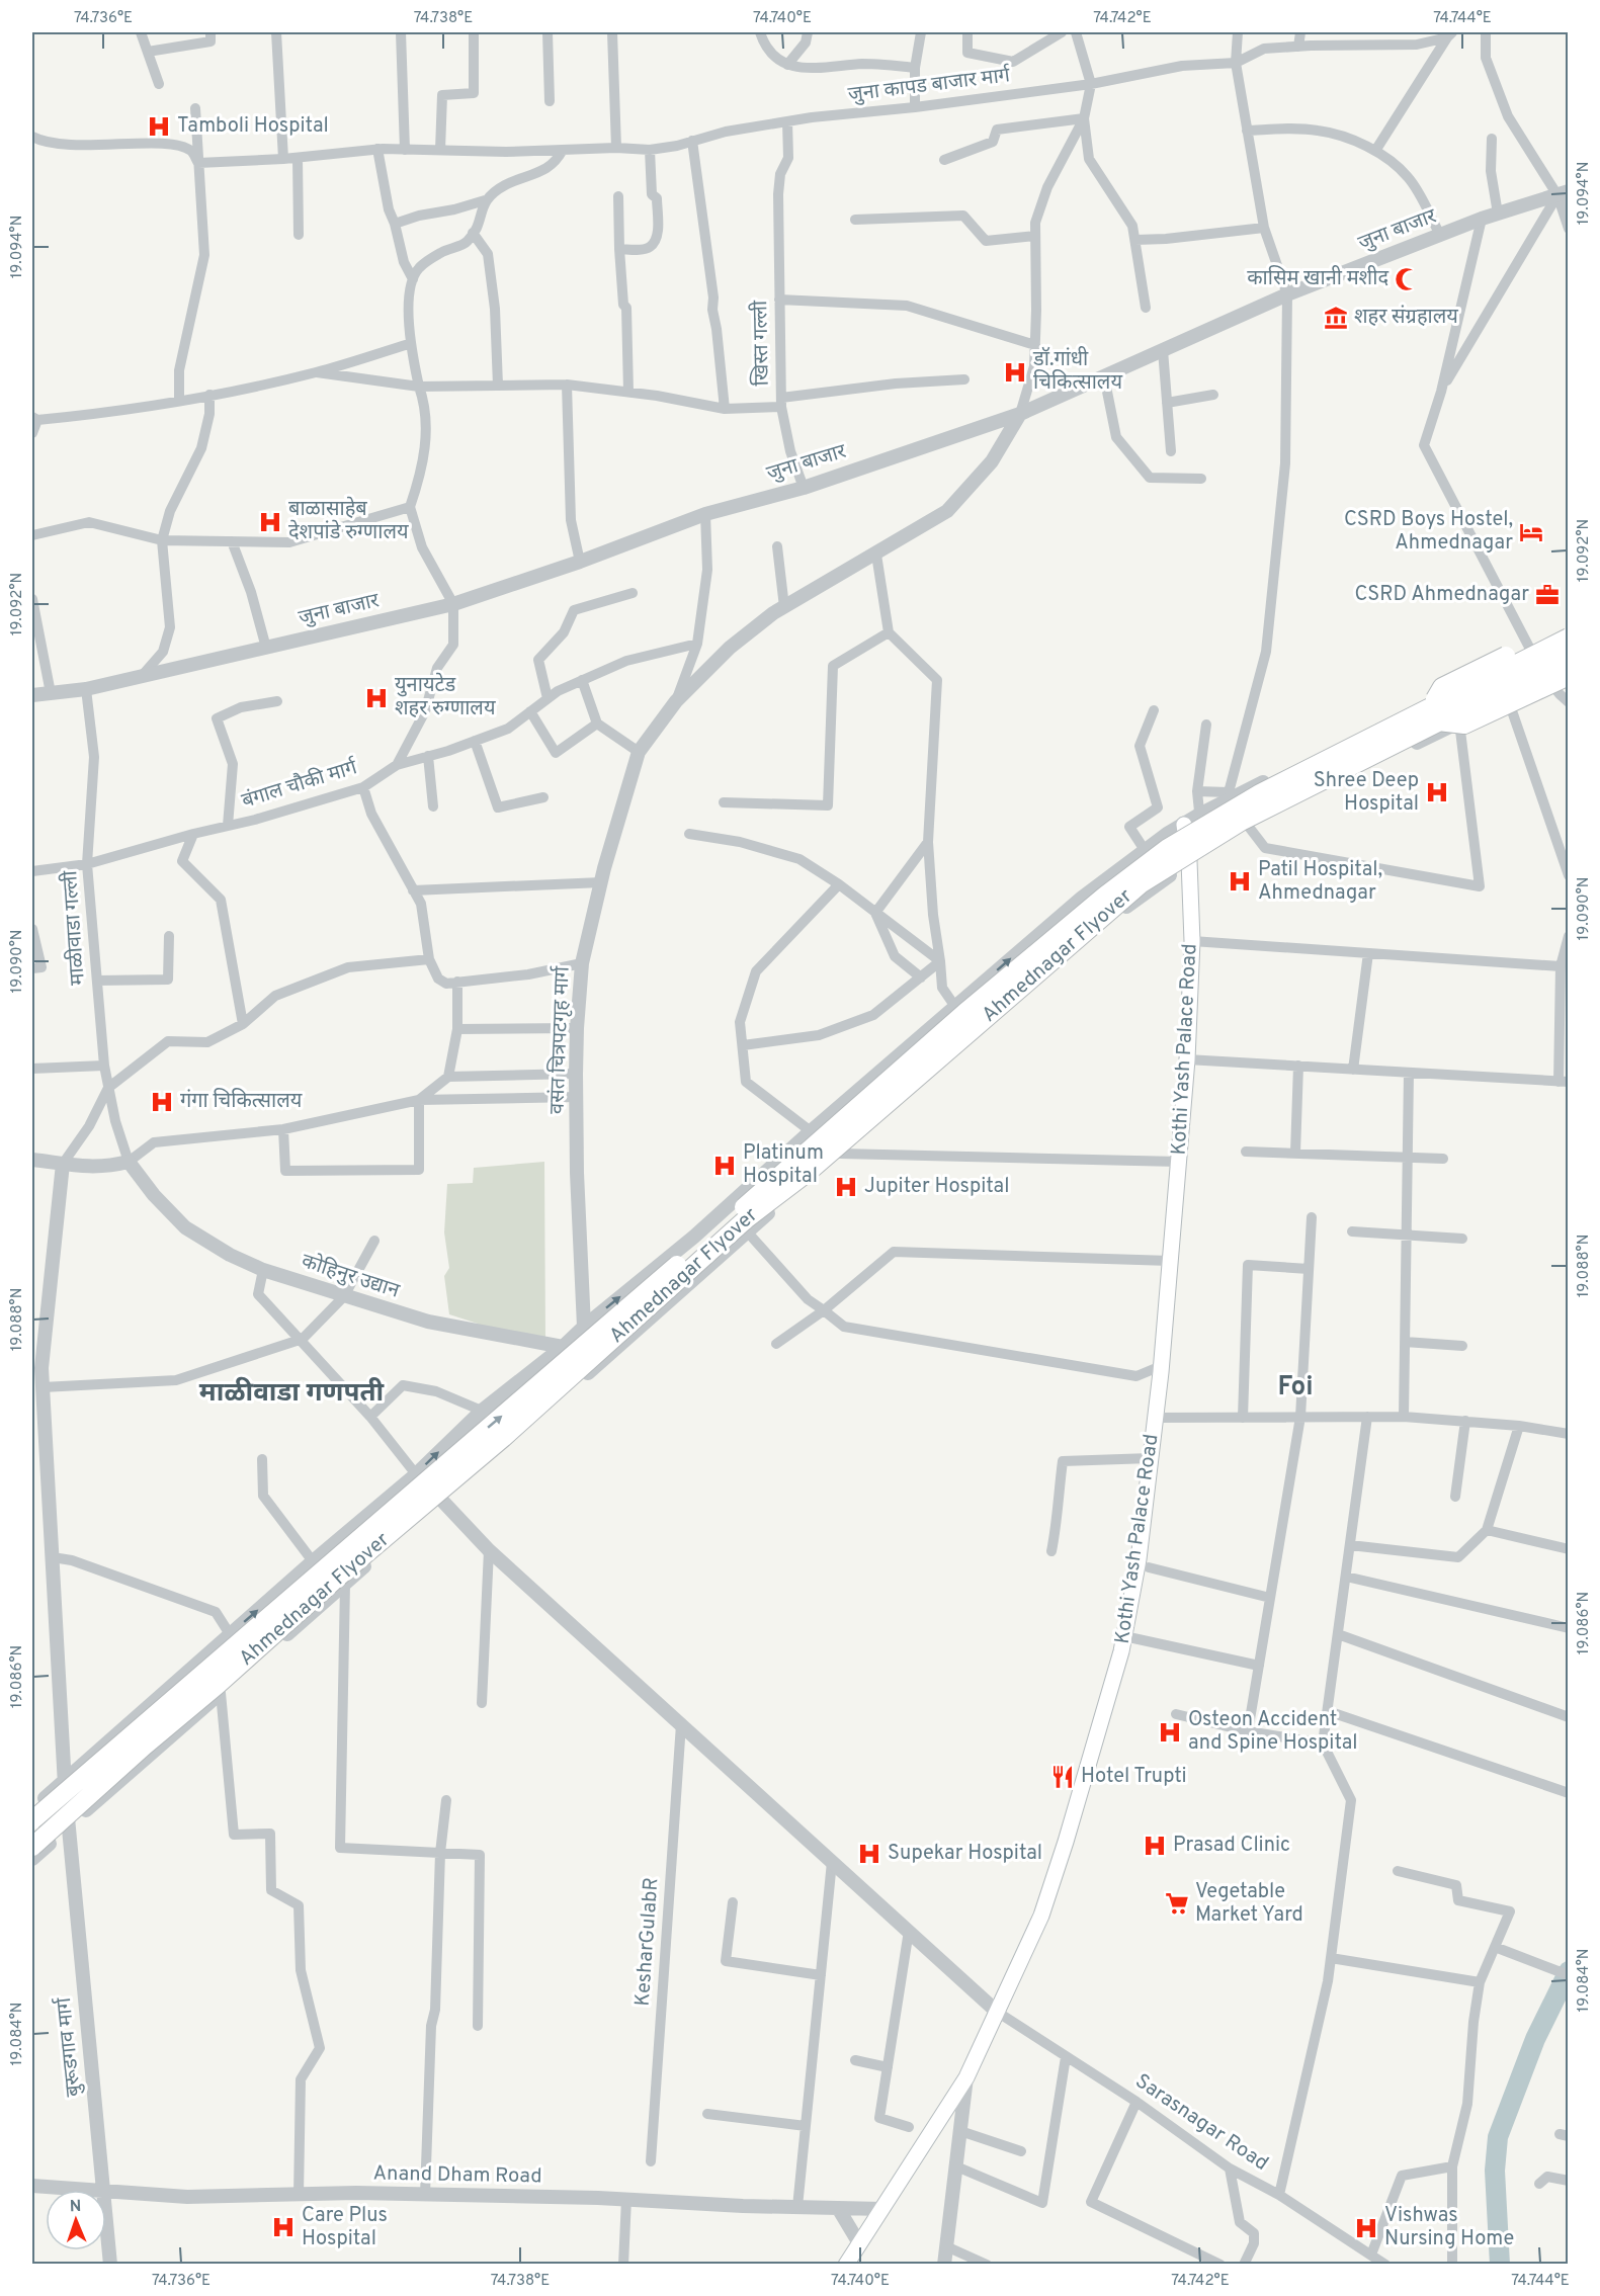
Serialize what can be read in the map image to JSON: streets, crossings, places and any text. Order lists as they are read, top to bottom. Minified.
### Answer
{"streets":{"highway":["Ahmednagar Flyover"],"main road":["Kothi Yash Palace Road"],"street":["जुना कापड बाजार मार्ग","जुना बाजार","खिस्त गल्ली","बंगाल चौकी मार्ग","माळीवाडा गल्ली","वसंत चित्रपटगृह मार्ग","कोहिनुर उद्यान","KesharGulabR","बुरूडगाव मार्ग","Sarasnagar Road","Anand Dham Road"]},"crossings":[["जुना कापड बाजार मार्ग","खिस्त गल्ली"],["जुना बाजार","खिस्त गल्ली"],["जुना बाजार","माळीवाडा गल्ली"],["जुना बाजार","वसंत चित्रपटगृह मार्ग"],["बंगाल चौकी मार्ग","माळीवाडा गल्ली"],["माळीवाडा गल्ली","कोहिनुर उद्यान"],["Kothi Yash Palace Road","Sarasnagar Road"],["Kothi Yash Palace Road","Anand Dham Road"]],"districts":["Foi","माळीवाडा गणपती"],"places":{"hospital":["Tamboli Hospital","डॉ.गांधी चिकित्सालय","बाळासाहेब देशपांडे रुग्णालय","युनायटेड शहर रुग्णालय","Shree Deep Hospital","Patil Hospital, Ahmednagar","गंगा चिकित्सालय","Platinum Hospital","Jupiter Hospital","Osteon Accident and Spine Hospital","Prasad Clinic","Supekar Hospital","Care Plus Hospital","Vishwas Nursing Home"],"mosque":["कासिम खानी मशीद"],"museum":["शहर संग्रहालय"],"hotel":["CSRD Boys Hostel, Ahmednagar"],"office":["CSRD Ahmednagar"],"restaurant":["Hotel Trupti"],"supermarket":["Vegetable Market Yard"]},"north":"top","coordinates":["74.736°E","74.738°E","74.740°E","74.742°E","74.744°E","19.094°N","19.092°N","19.090°N","19.088°N","19.086°N","19.084°N"]}
